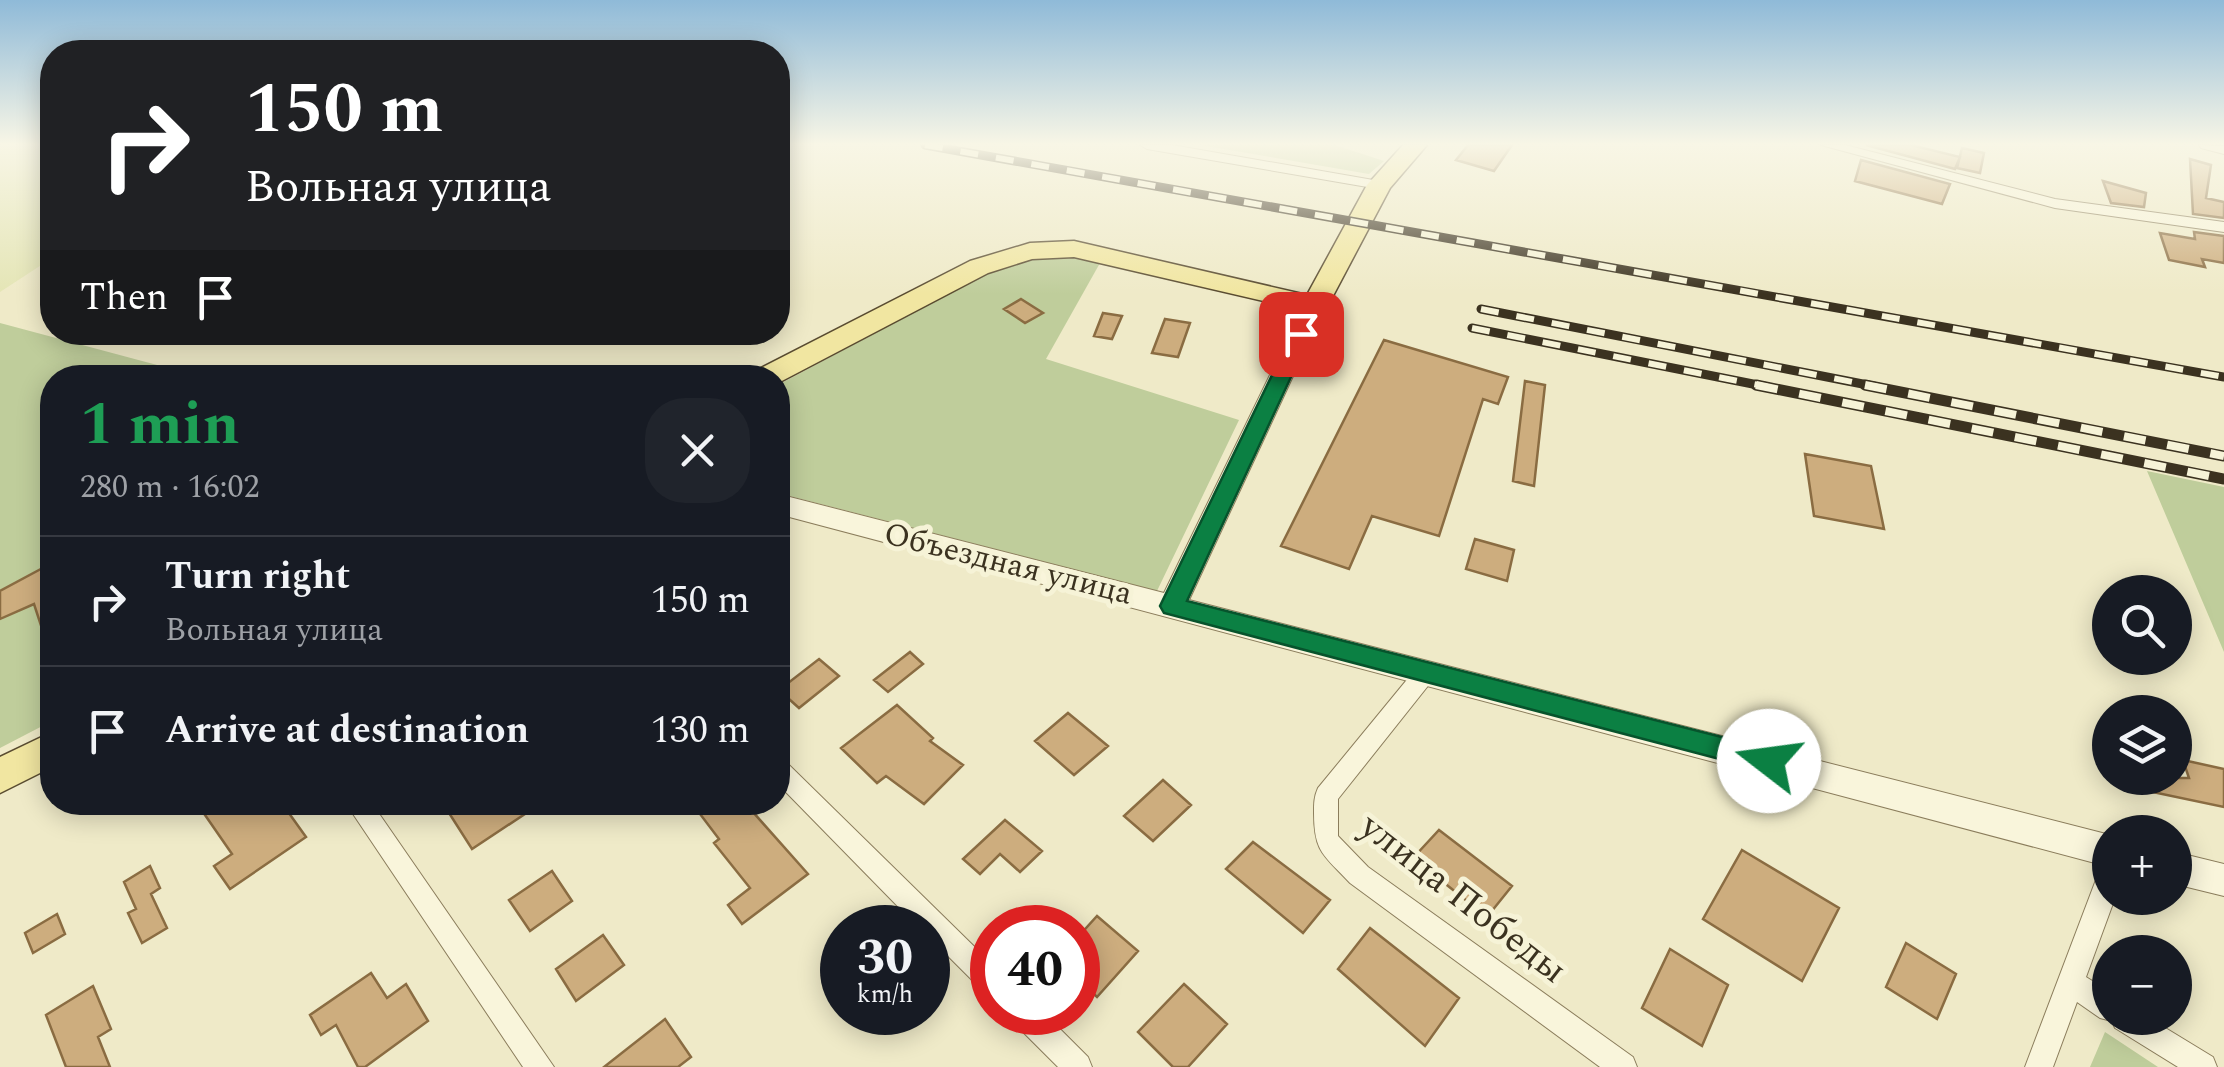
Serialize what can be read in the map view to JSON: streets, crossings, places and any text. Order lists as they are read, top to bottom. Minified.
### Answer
{"streets":{"street":["Объездная улица","улица Победы"]},"crossings":[["Объездная улица","улица Победы"]],"page":{"turn":["150 m","Вольная улица"],"then":"Then","heading":["1 min","280 m · 16:02"],"list":[{"name":"Turn right","note":"Вольная улица","value":"150 m"},{"name":"Arrive at destination","value":"130 m"}],"map_buttons":["+","−"],"speed":"30 km/h","limit":"40"}}
